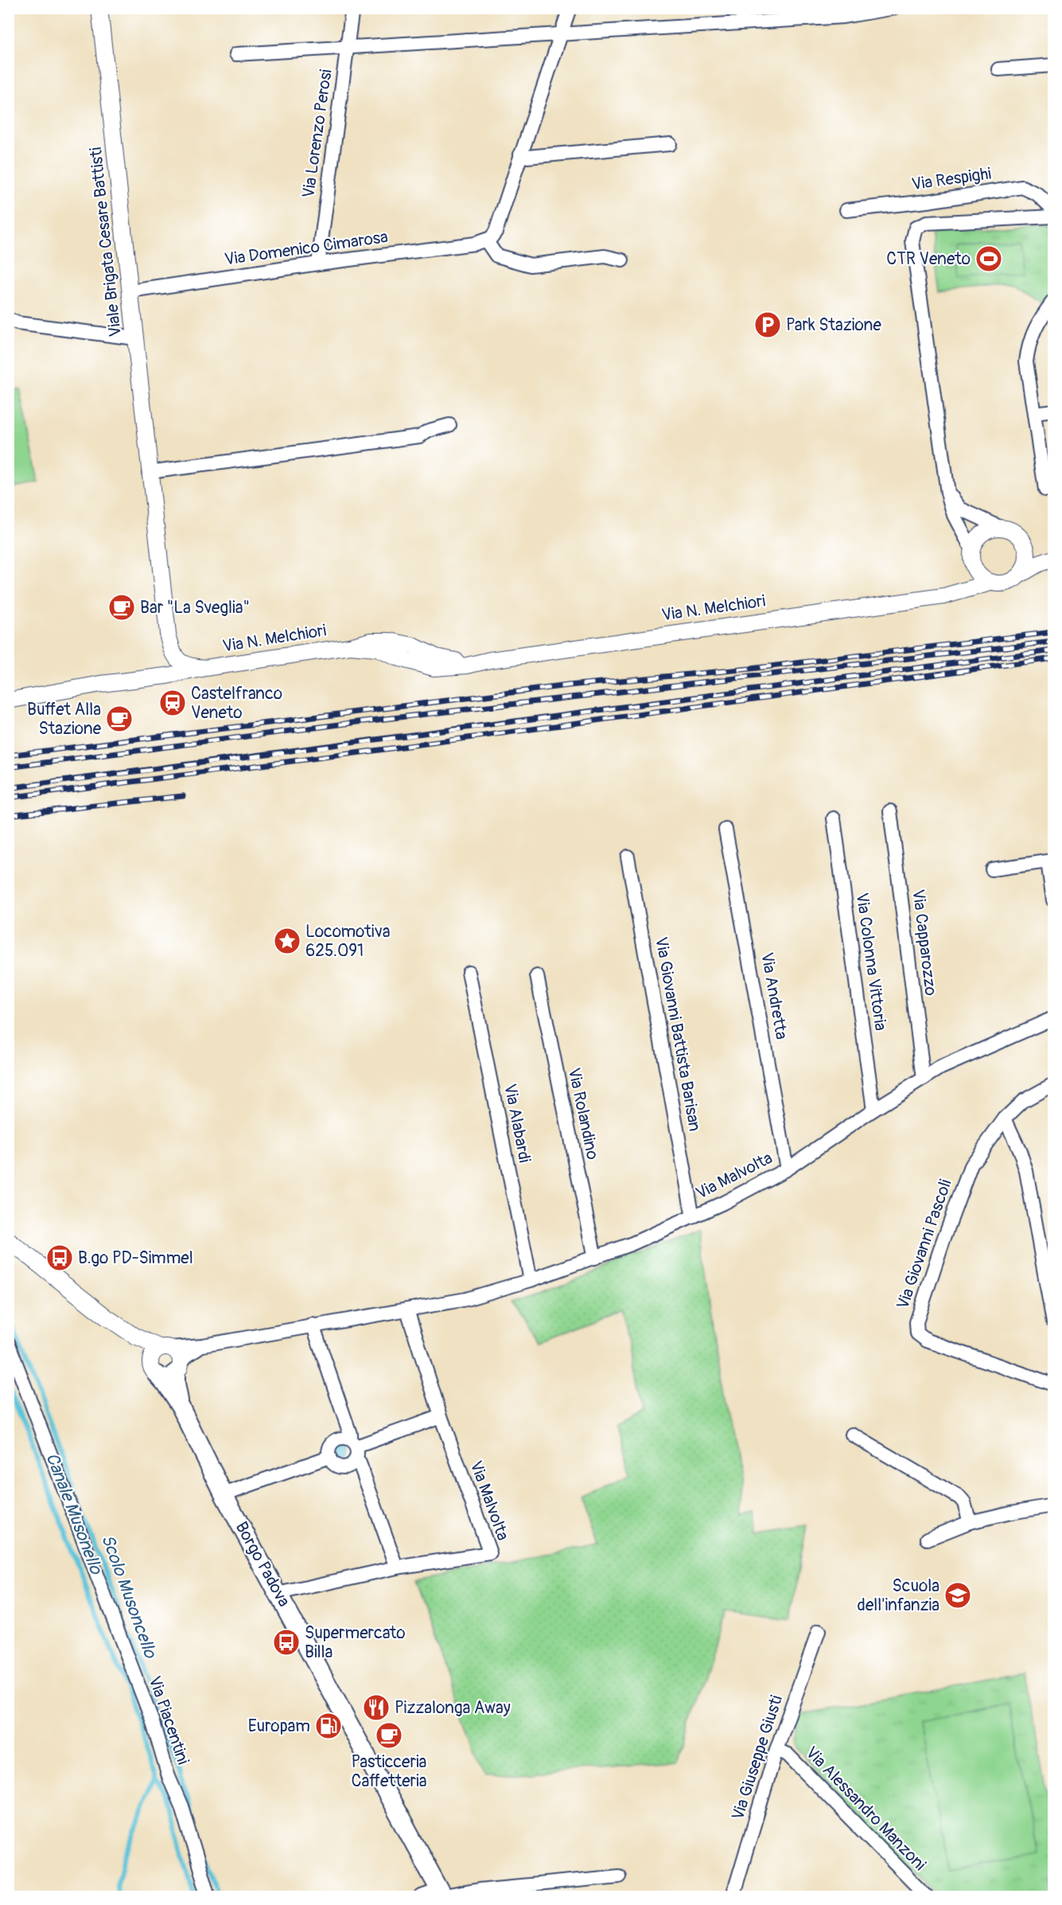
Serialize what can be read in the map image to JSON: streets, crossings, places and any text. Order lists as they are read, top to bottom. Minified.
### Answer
{"streets":{"main road":["Borgo Padova"],"street":["Via Lorenzo Perosi","Via Respighi","Viale Brigata Cesare Battisti","Via Domenico Cimarosa","Via N. Melchiori","Via Capparozzo","Via Colonna Vittoria","Via Andretta","Via Giovanni Battista Barisan","Via Rolandino","Via Alabardi","Via Malvolta","Via Giovanni Pascoli","Via Piacentini","Via Giuseppe Giusti","Via Alessandro Manzoni"]},"crossings":[["Via Lorenzo Perosi","Via Domenico Cimarosa"],["Viale Brigata Cesare Battisti","Via Domenico Cimarosa"],["Viale Brigata Cesare Battisti","Via N. Melchiori"],["Via Capparozzo","Via Malvolta"],["Via Colonna Vittoria","Via Malvolta"],["Via Andretta","Via Malvolta"],["Via Giovanni Battista Barisan","Via Malvolta"],["Via Rolandino","Via Malvolta"],["Via Alabardi","Via Malvolta"],["Via Malvolta","Borgo Padova"],["Via Giuseppe Giusti","Via Alessandro Manzoni"]],"water":["Canale Musonello","Scolo Musoncello"],"places":{"sports":["CTR Veneto"],"parking":["Park Stazione"],"cafe":["Bar \"La Sveglia\"","Buffet Alla Stazione","Pasticceria Caffetteria"],"station":["Castelfranco Veneto"],"place":["Locomotiva 625.091"],"bus stop":["B.go PD-Simmel","Supermercato Billa"],"school or university":["Scuola dell'infanzia"],"restaurant":["Pizzalonga Away"],"fuel station":["Europam"]}}
